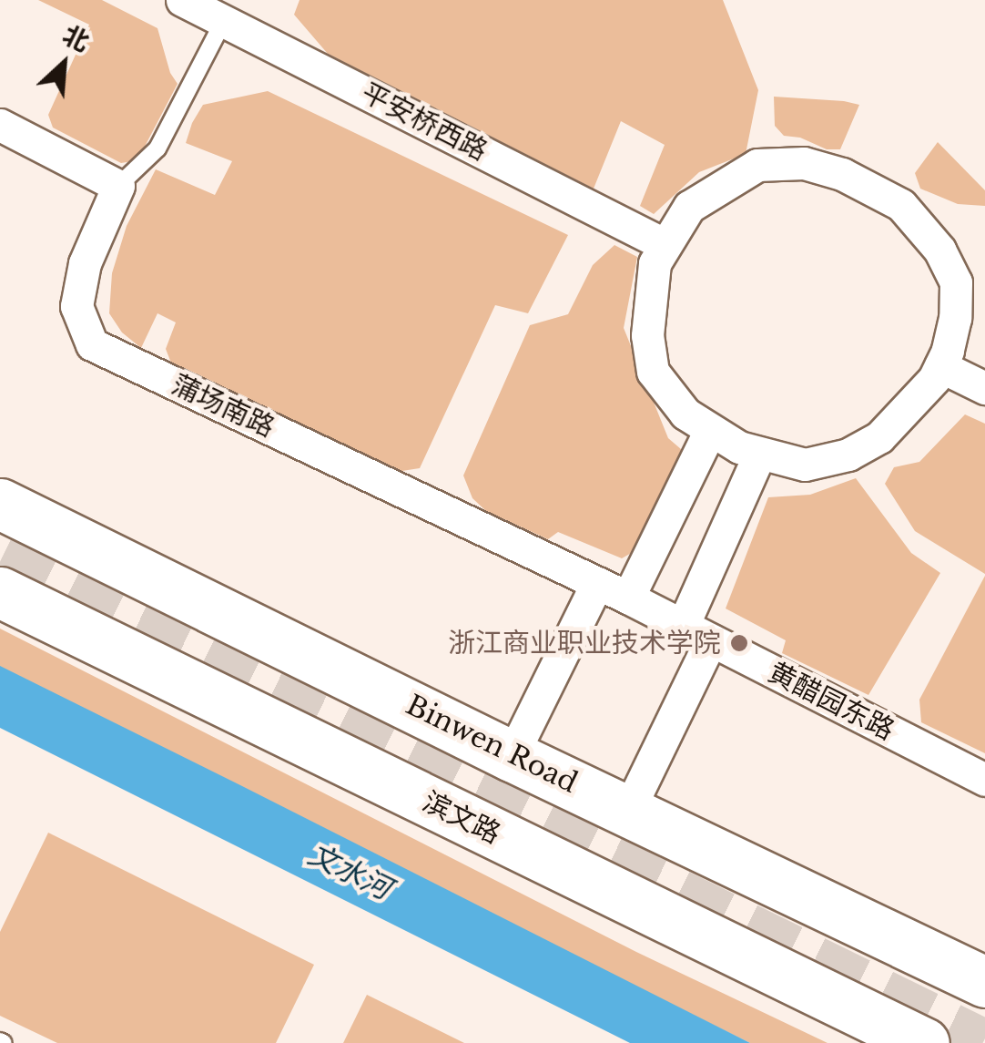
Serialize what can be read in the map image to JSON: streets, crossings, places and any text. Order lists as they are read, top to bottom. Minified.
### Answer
{"streets":{"main road":["Binwen Road","滨文路"],"street":["平安桥西路","蒲场南路","黄醋园东路"]},"crossings":[["蒲场南路","黄醋园东路"]],"water":["文水河"],"places":["浙江商业职业技术学院"],"north":"top right"}
